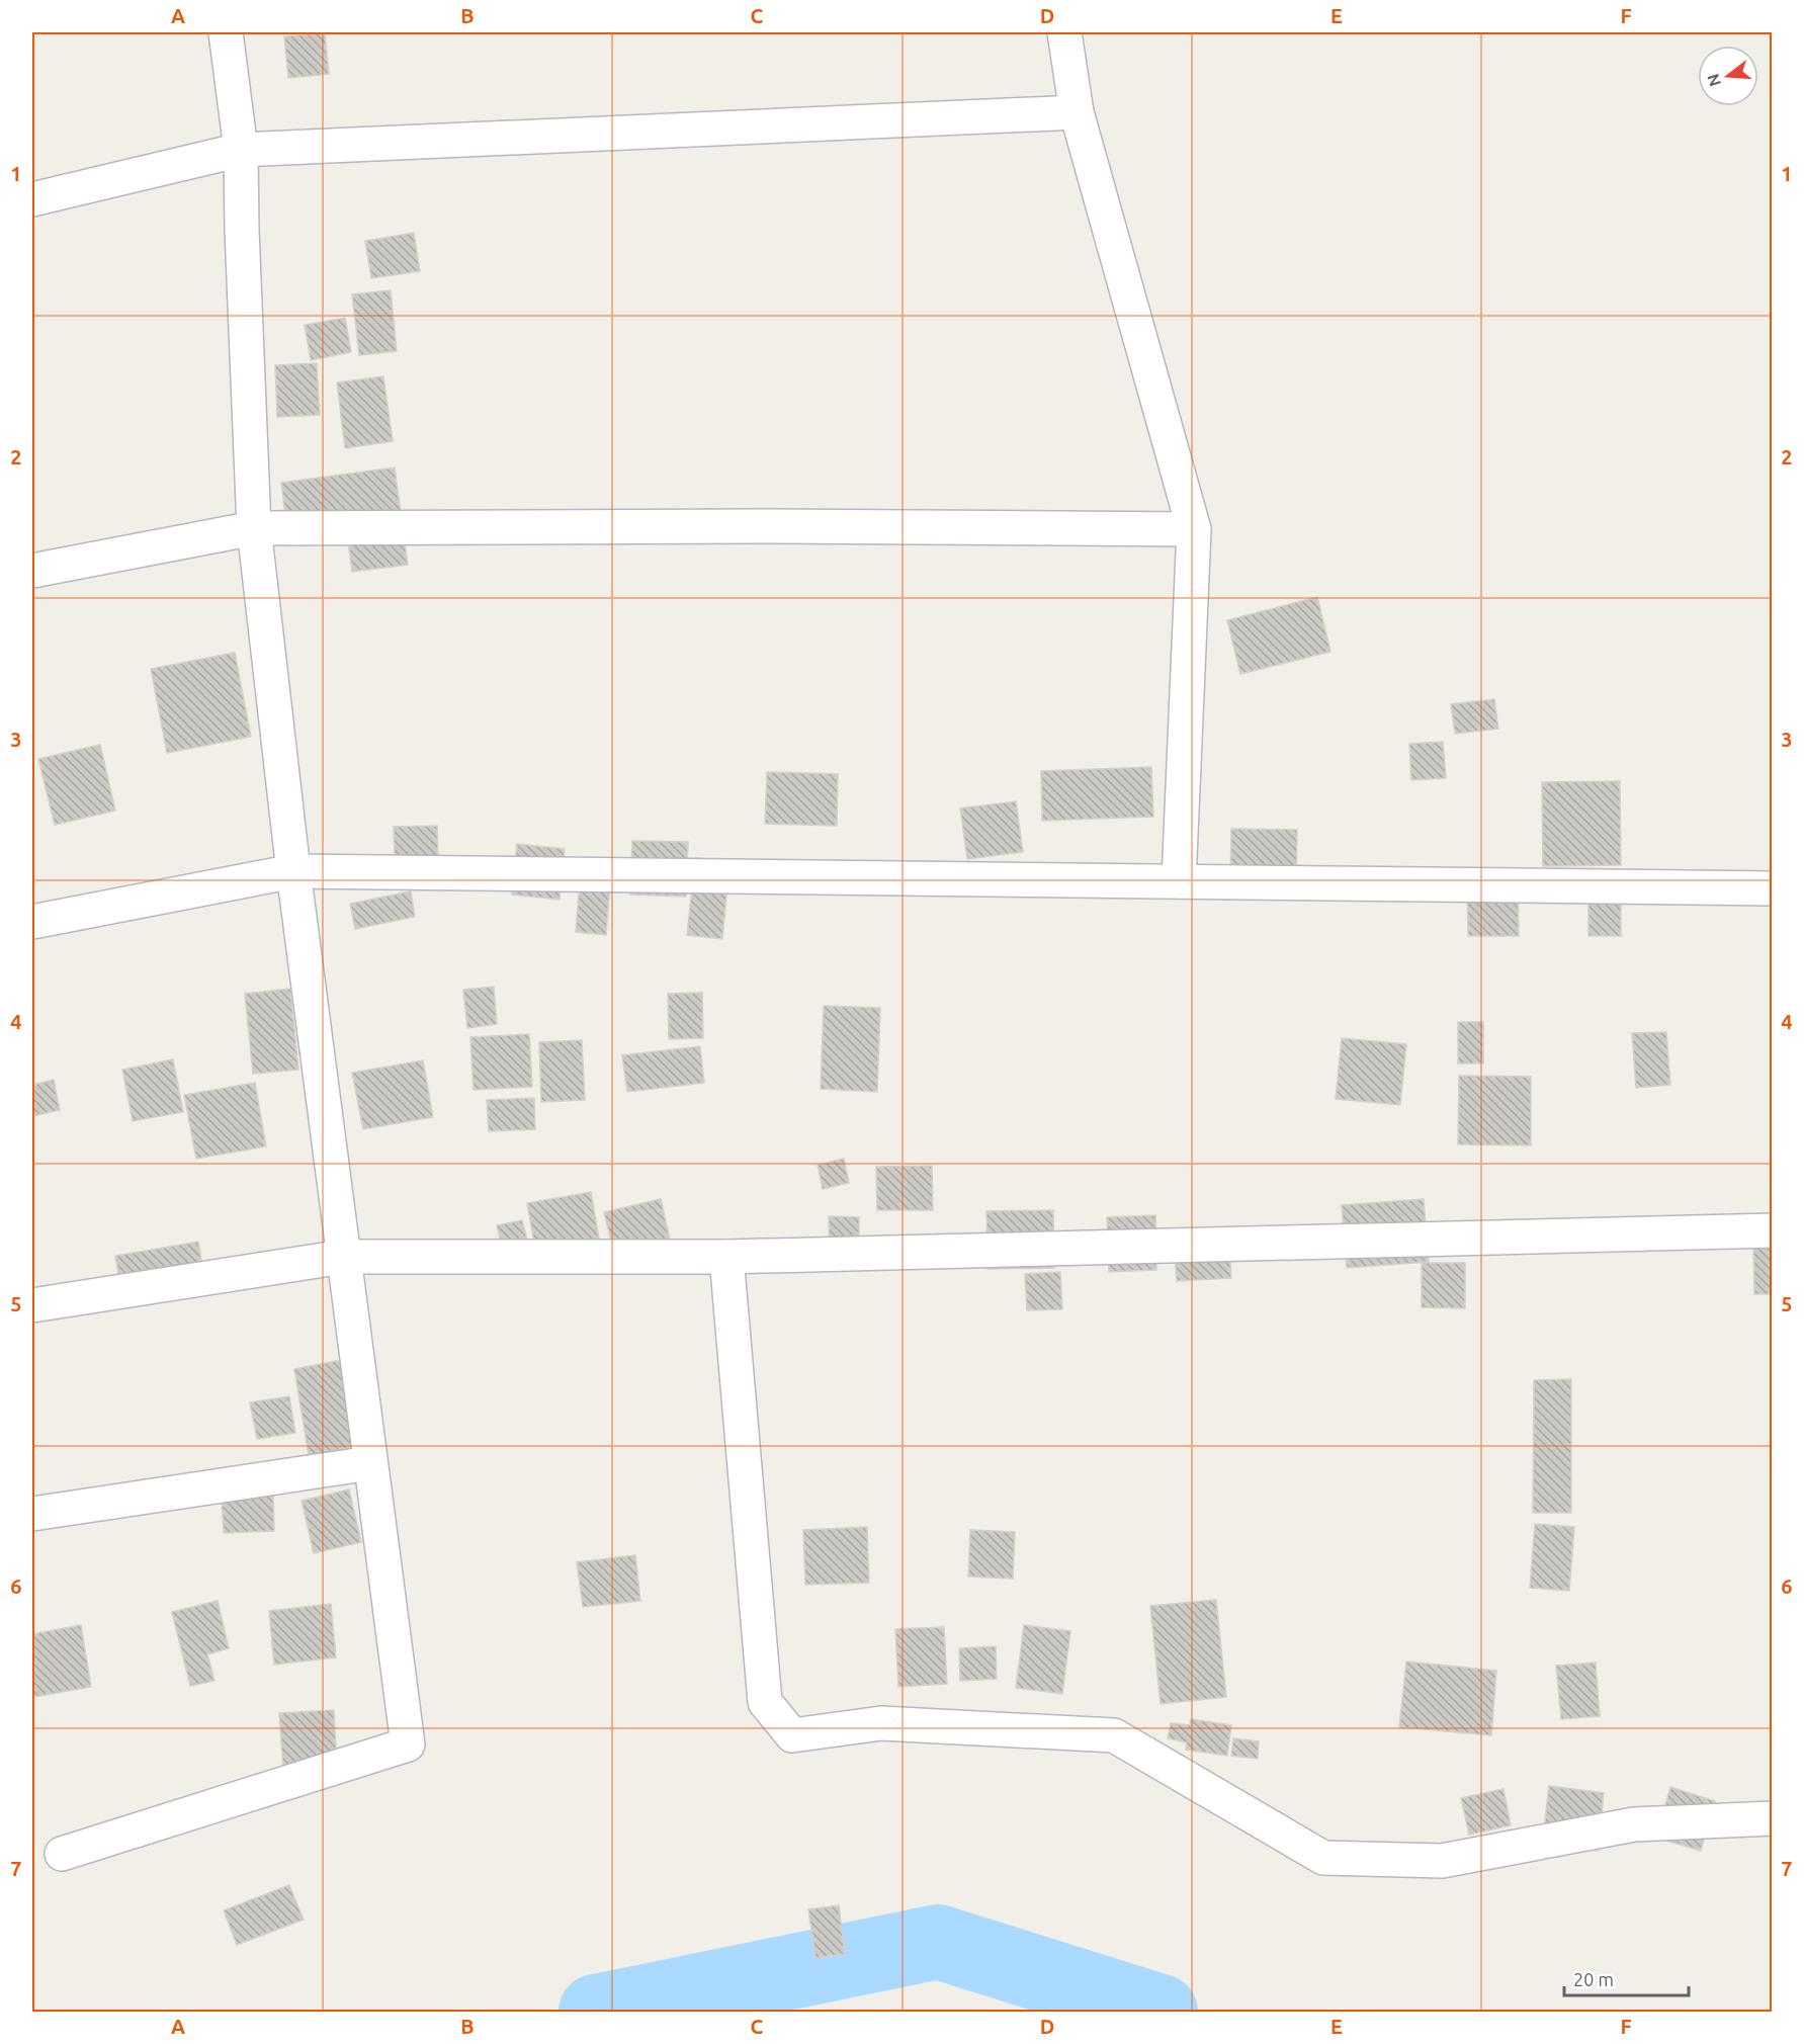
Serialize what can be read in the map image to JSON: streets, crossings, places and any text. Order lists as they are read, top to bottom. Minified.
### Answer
{"scale_bar":"20 m","north":"left","grid":{"columns":["A","B","C","D","E","F"],"rows":["1","2","3","4","5","6","7"]}}
